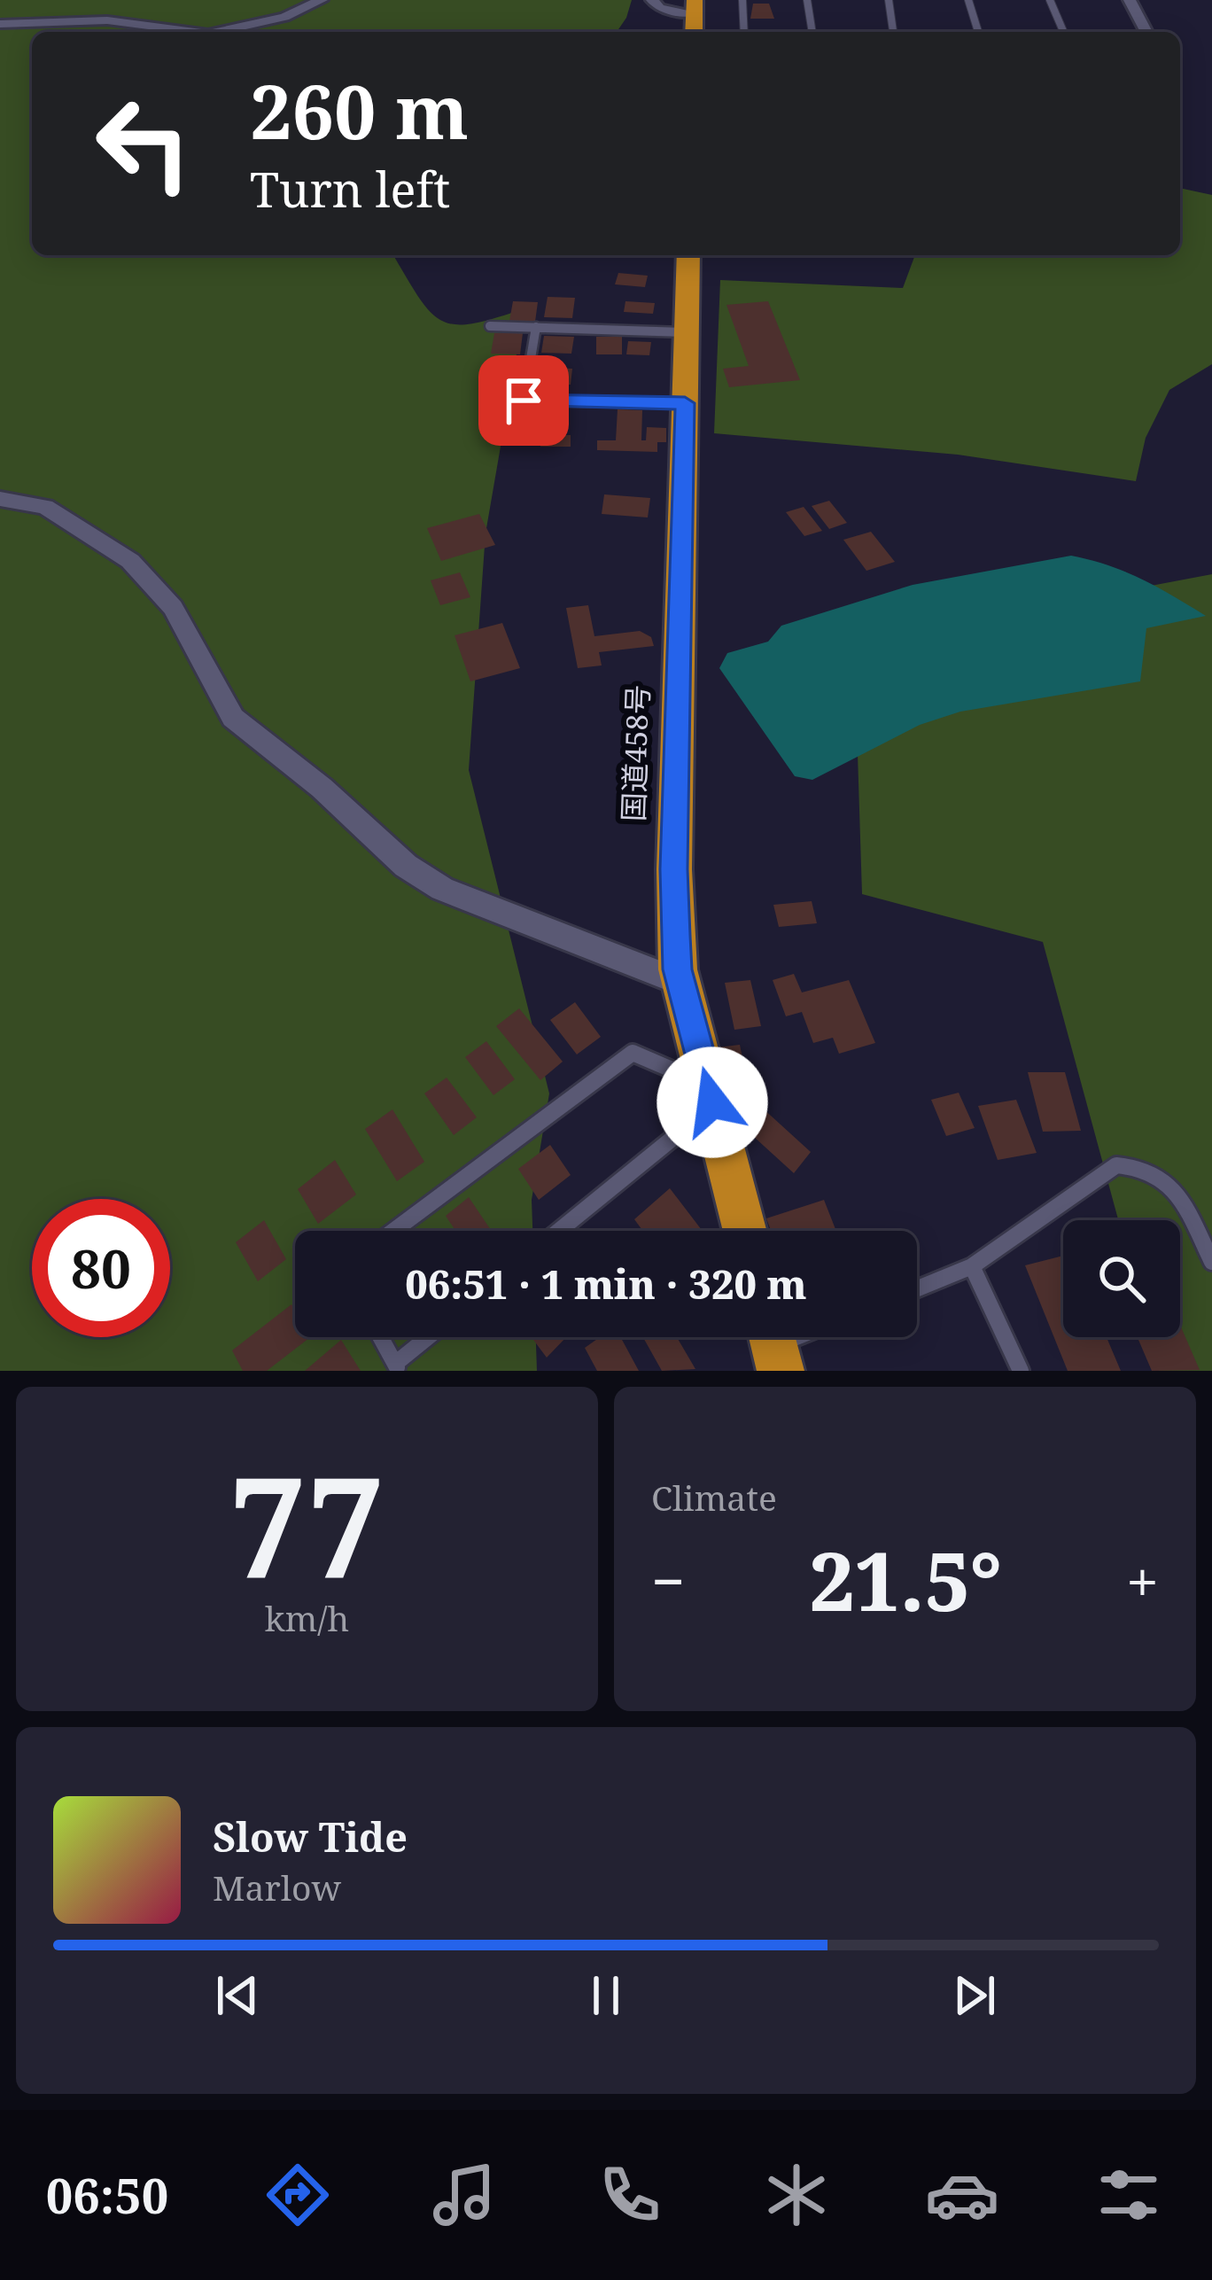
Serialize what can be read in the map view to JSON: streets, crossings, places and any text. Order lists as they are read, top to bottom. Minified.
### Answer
{"streets":{"highway":["国道458号"]},"page":{"turn":["260 m","Turn left"],"limit":"80","trip":"06:51 · 1 min · 320 m","tile":[["77","km/h"],"Climate"],"heat":["−","21.5°","+"],"song":["Slow Tide","Marlow"],"tabs":"06:50"}}
